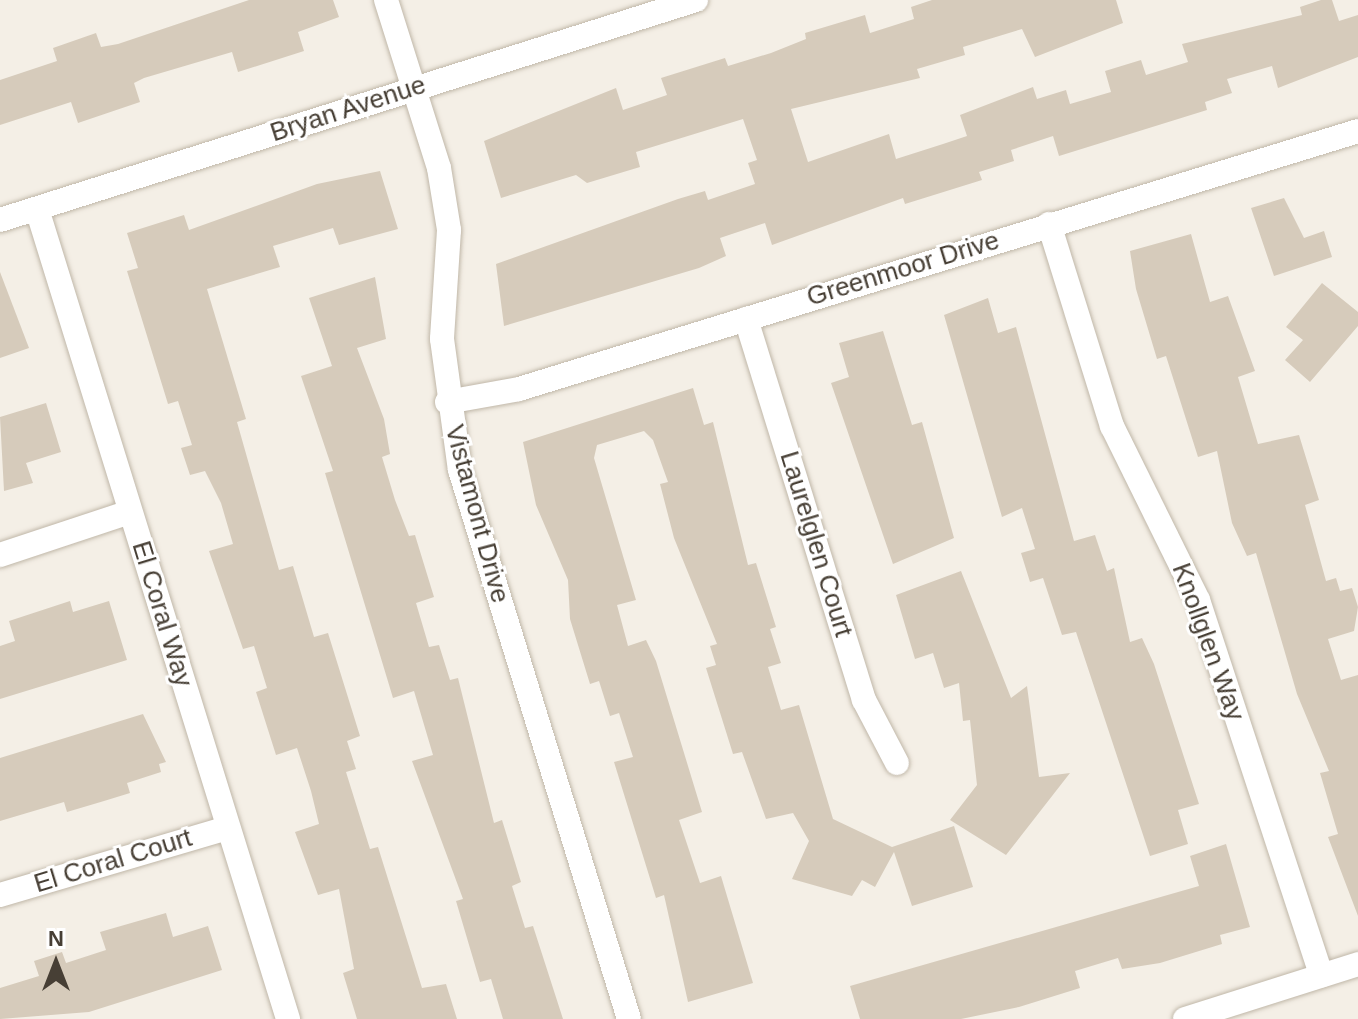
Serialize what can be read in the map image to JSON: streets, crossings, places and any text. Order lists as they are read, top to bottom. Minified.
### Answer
{"streets":{"street":["Bryan Avenue","Greenmoor Drive","Vistamont Drive","Laurelglen Court","El Coral Way","Knollglen Way","El Coral Court"]},"crossings":[["Bryan Avenue","Vistamont Drive"],["Bryan Avenue","El Coral Way"],["Greenmoor Drive","Vistamont Drive"],["Greenmoor Drive","Laurelglen Court"],["Greenmoor Drive","Knollglen Way"],["El Coral Way","El Coral Court"]],"north":"top"}
